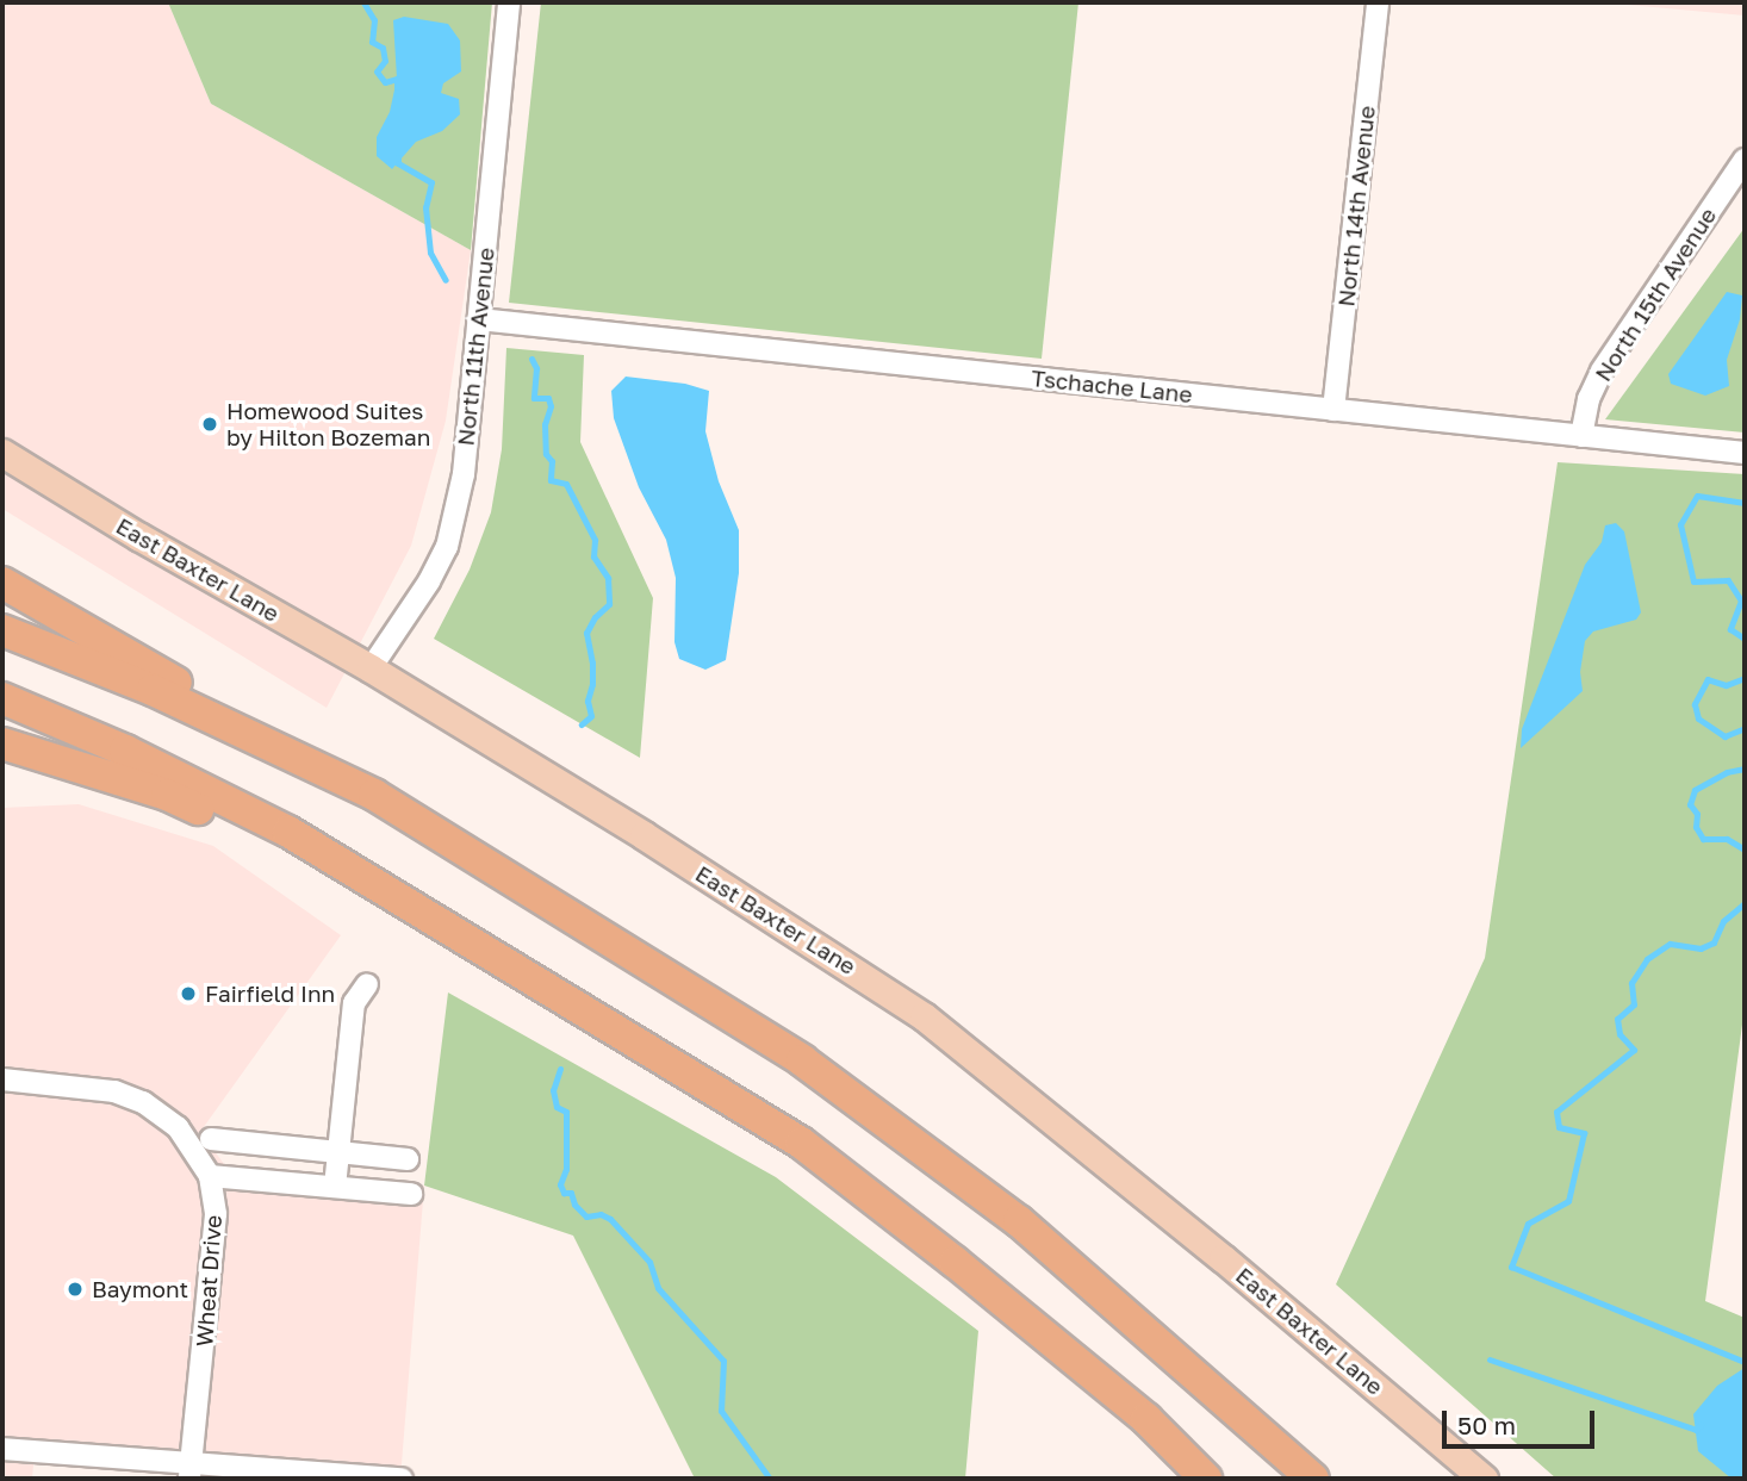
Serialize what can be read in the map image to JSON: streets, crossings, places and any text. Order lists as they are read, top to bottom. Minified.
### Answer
{"streets":{"main road":["East Baxter Lane"],"street":["North 14th Avenue","North 15th Avenue","North 11th Avenue","Tschache Lane","Wheat Drive"]},"crossings":[["North 14th Avenue","Tschache Lane"],["North 15th Avenue","Tschache Lane"],["North 11th Avenue","Tschache Lane"],["North 11th Avenue","East Baxter Lane"]],"places":["Homewood Suites by Hilton Bozeman","Fairfield Inn","Baymont"],"scale_bar":"50 m"}
